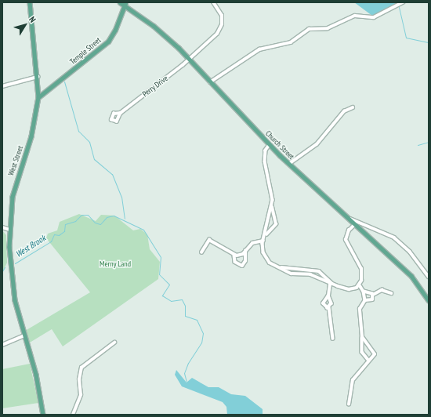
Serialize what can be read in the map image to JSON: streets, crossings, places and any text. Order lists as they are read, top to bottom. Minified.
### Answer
{"streets":{"main road":["Temple Street","Church Street","West Street"],"street":["Perry Drive"]},"crossings":[["Temple Street","Church Street"],["Temple Street","West Street"],["Perry Drive","Church Street"]],"water":["West Brook"],"parks":["Merny Land"],"north":"top right"}
